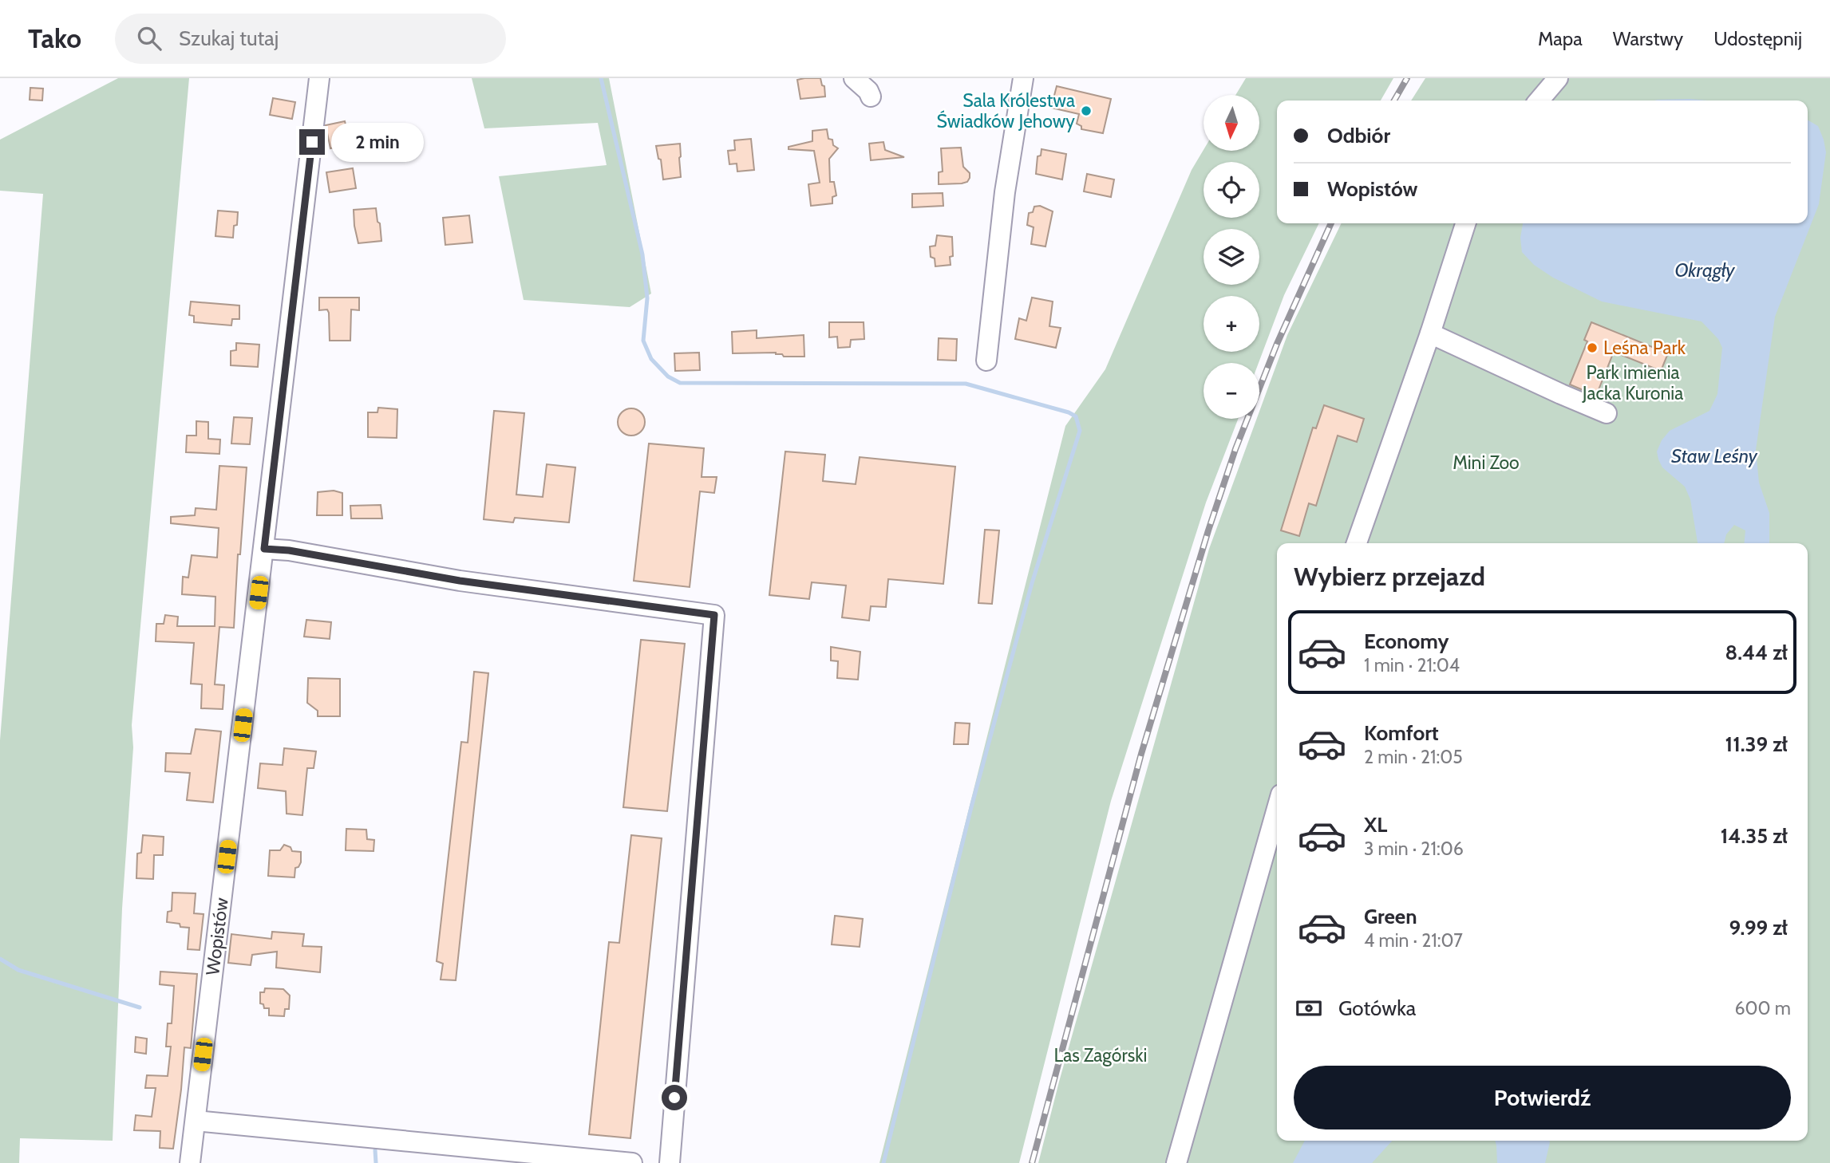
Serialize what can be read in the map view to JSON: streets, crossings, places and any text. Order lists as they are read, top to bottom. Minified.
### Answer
{"streets":{"street":["Wopistów"]},"water":["Okrągły","Staw Leśny"],"parks":["Park imienia Jacka Kuronia","Mini Zoo","Las Zagórski"],"places":["Sala Królestwa Świadków Jehowy","Leśna Park"],"north":"bottom","page":{"header":"Tako","search":"Szukaj tutaj","nav":["Mapa","Warstwy","Udostępnij"],"map_buttons":["+","−"],"banner":["Odbiór","Wopistów"],"bubble":"2 min","heading":"Wybierz przejazd","list":[{"name":"Economy","note":"1 min · 21:04","value":"8.44 zł"},{"name":"Komfort","note":"2 min · 21:05","value":"11.39 zł"},{"name":"XL","note":"3 min · 21:06","value":"14.35 zł"},{"name":"Green","note":"4 min · 21:07","value":"9.99 zł"}],"pay":["Gotówka","600 m"],"buttons":"Potwierdź"}}
